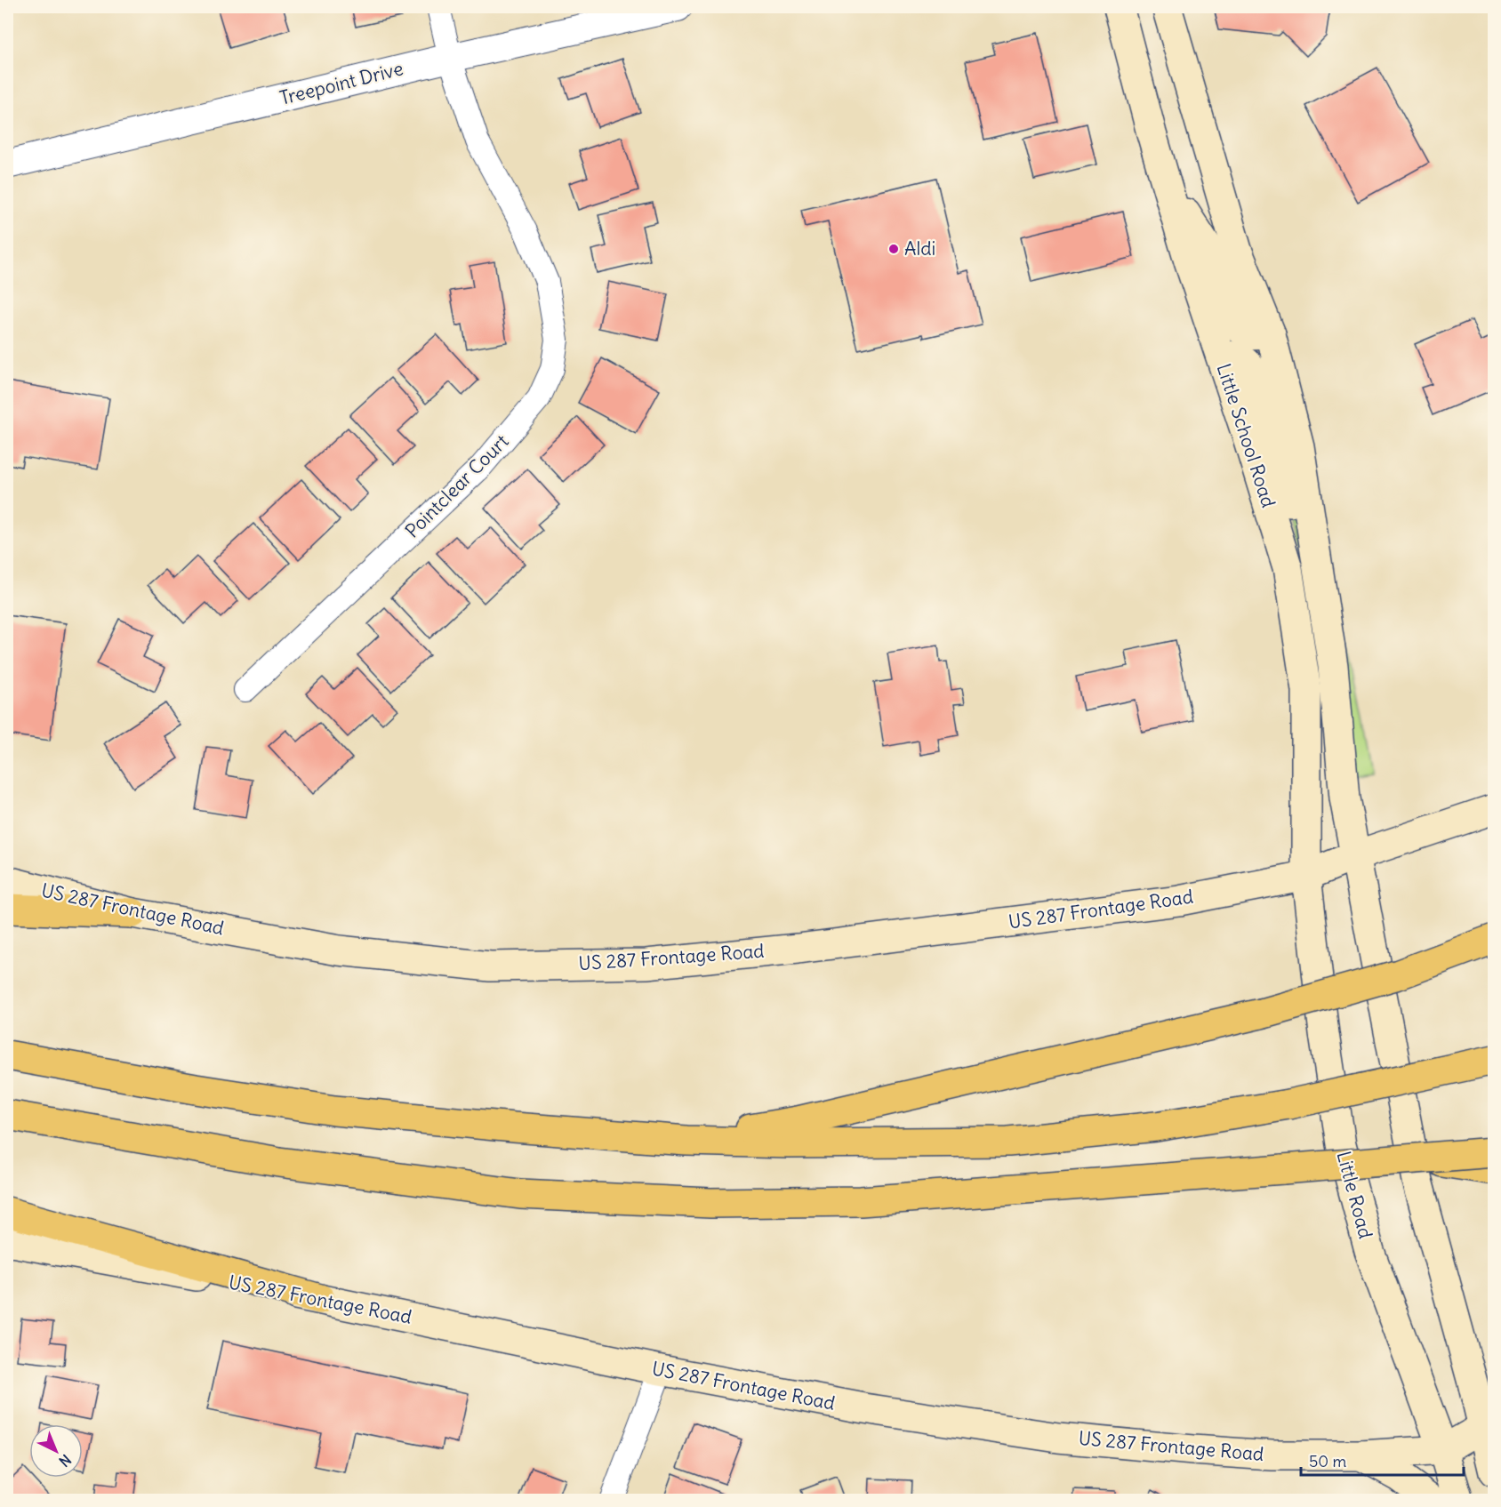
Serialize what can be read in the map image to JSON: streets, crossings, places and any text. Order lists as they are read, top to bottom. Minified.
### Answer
{"streets":{"main road":["Little School Road","US 287 Frontage Road","Little Road"],"street":["Treepoint Drive","Pointclear Court"]},"crossings":[["Treepoint Drive","Pointclear Court"],["Little School Road","US 287 Frontage Road"],["Little School Road","Little Road"],["US 287 Frontage Road","Little Road"]],"places":["Aldi"],"scale_bar":"50 m","north":"bottom right"}
